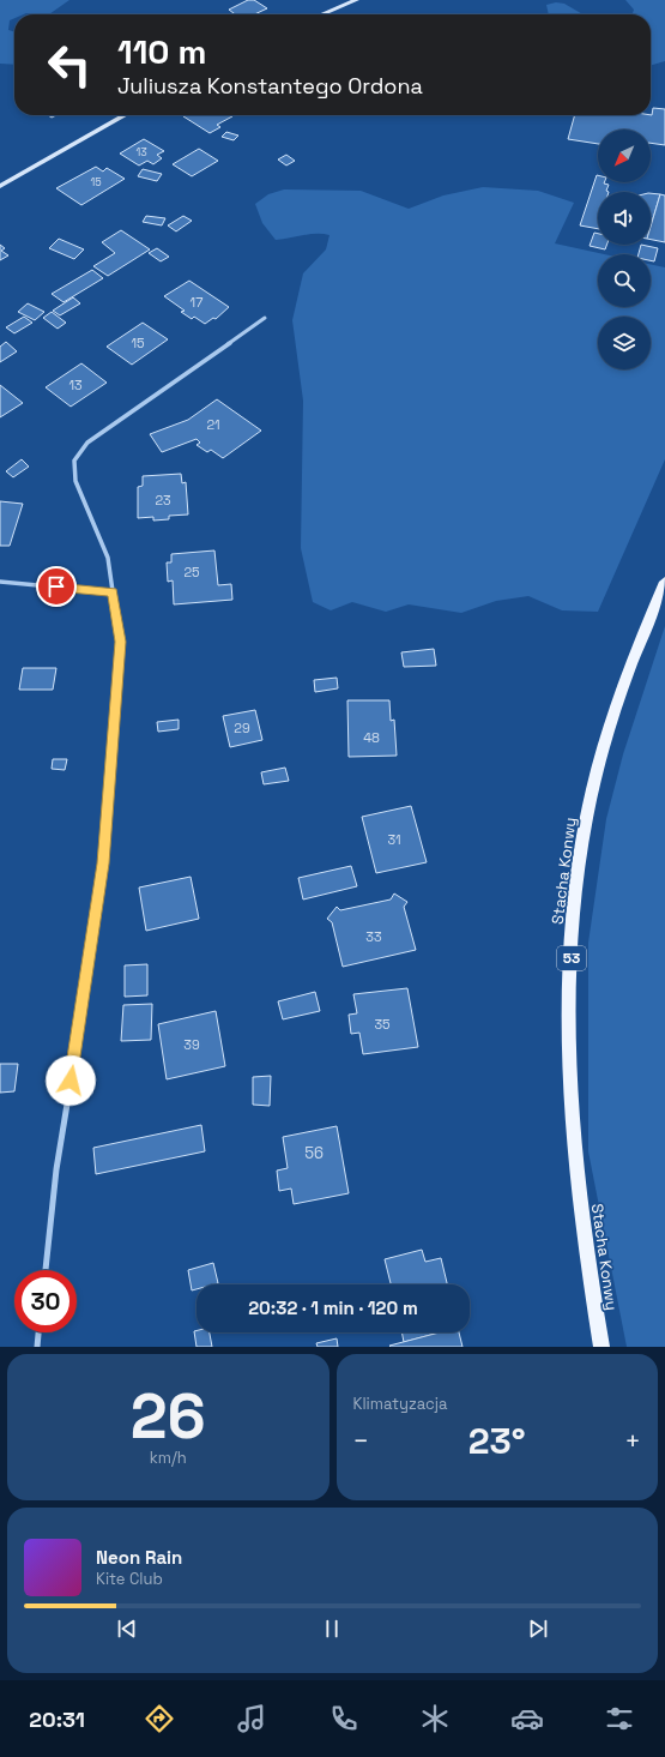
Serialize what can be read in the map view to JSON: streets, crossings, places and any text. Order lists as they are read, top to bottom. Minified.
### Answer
{"streets":{"main road":["Stacha Konwy","53"]},"house_numbers":["13","15","17","15","13","21","23","25","29","48","31","33","35","39","56"],"north":"bottom left","page":{"turn":["110 m","Juliusza Konstantego Ordona"],"limit":"30","trip":"20:32 · 1 min · 120 m","tile":[["26","km/h"],"Klimatyzacja"],"heat":["−","23°","+"],"song":["Neon Rain","Kite Club"],"tabs":"20:31"}}
